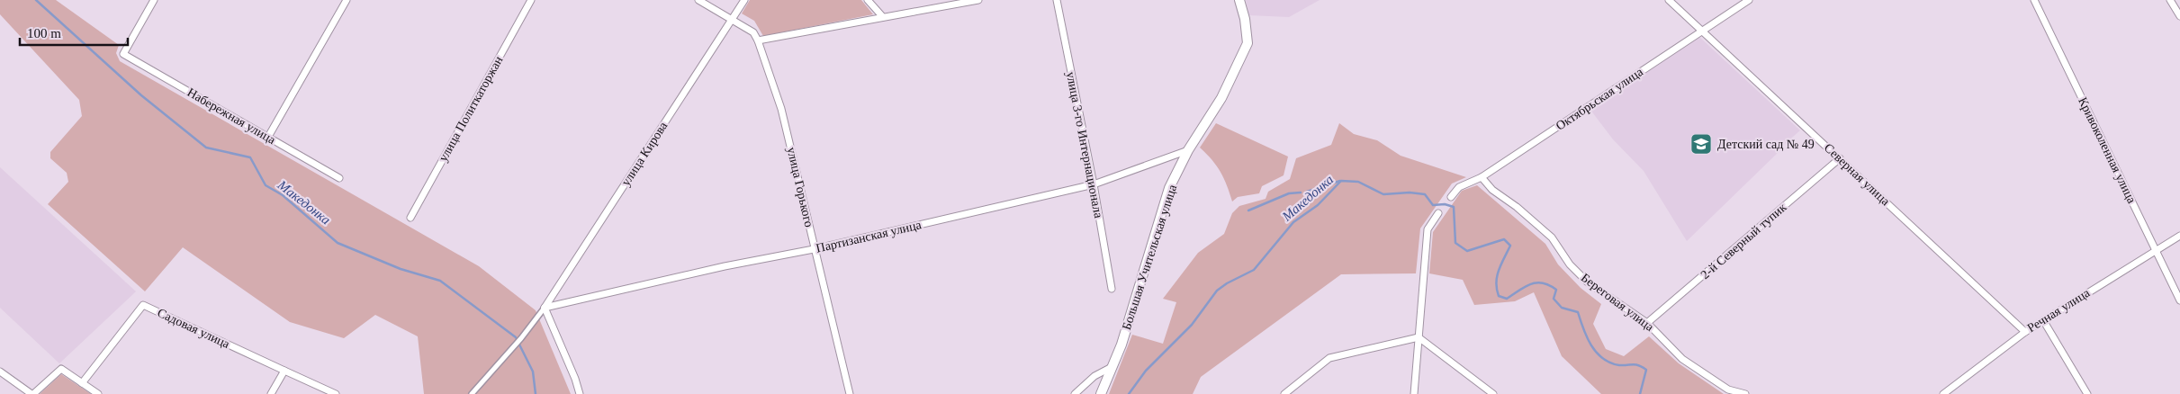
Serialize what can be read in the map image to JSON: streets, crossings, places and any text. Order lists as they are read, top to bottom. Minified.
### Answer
{"streets":{"main road":["Большая Учительская улица"],"street":["Октябрьская улица","улица Политкаторжан","Набережная улица","улица 3-го Интернационала","Кривоколенная улица","улица Кирова","Северная улица","улица Горького","Партизанская улица","2-й Северный тупик","Береговая улица","Речная улица","Садовая улица"]},"crossings":[["Октябрьская улица","Северная улица"],["Октябрьская улица","Береговая улица"],["улица 3-го Интернационала","Партизанская улица"],["Кривоколенная улица","Речная улица"],["улица Кирова","улица Горького"],["улица Кирова","Партизанская улица"],["Северная улица","2-й Северный тупик"],["Северная улица","Речная улица"],["улица Горького","Партизанская улица"],["Партизанская улица","Большая Учительская улица"],["2-й Северный тупик","Береговая улица"]],"water":["Македонка"],"places":{"school or university":["Детский сад № 49"]},"scale_bar":"100 m"}
